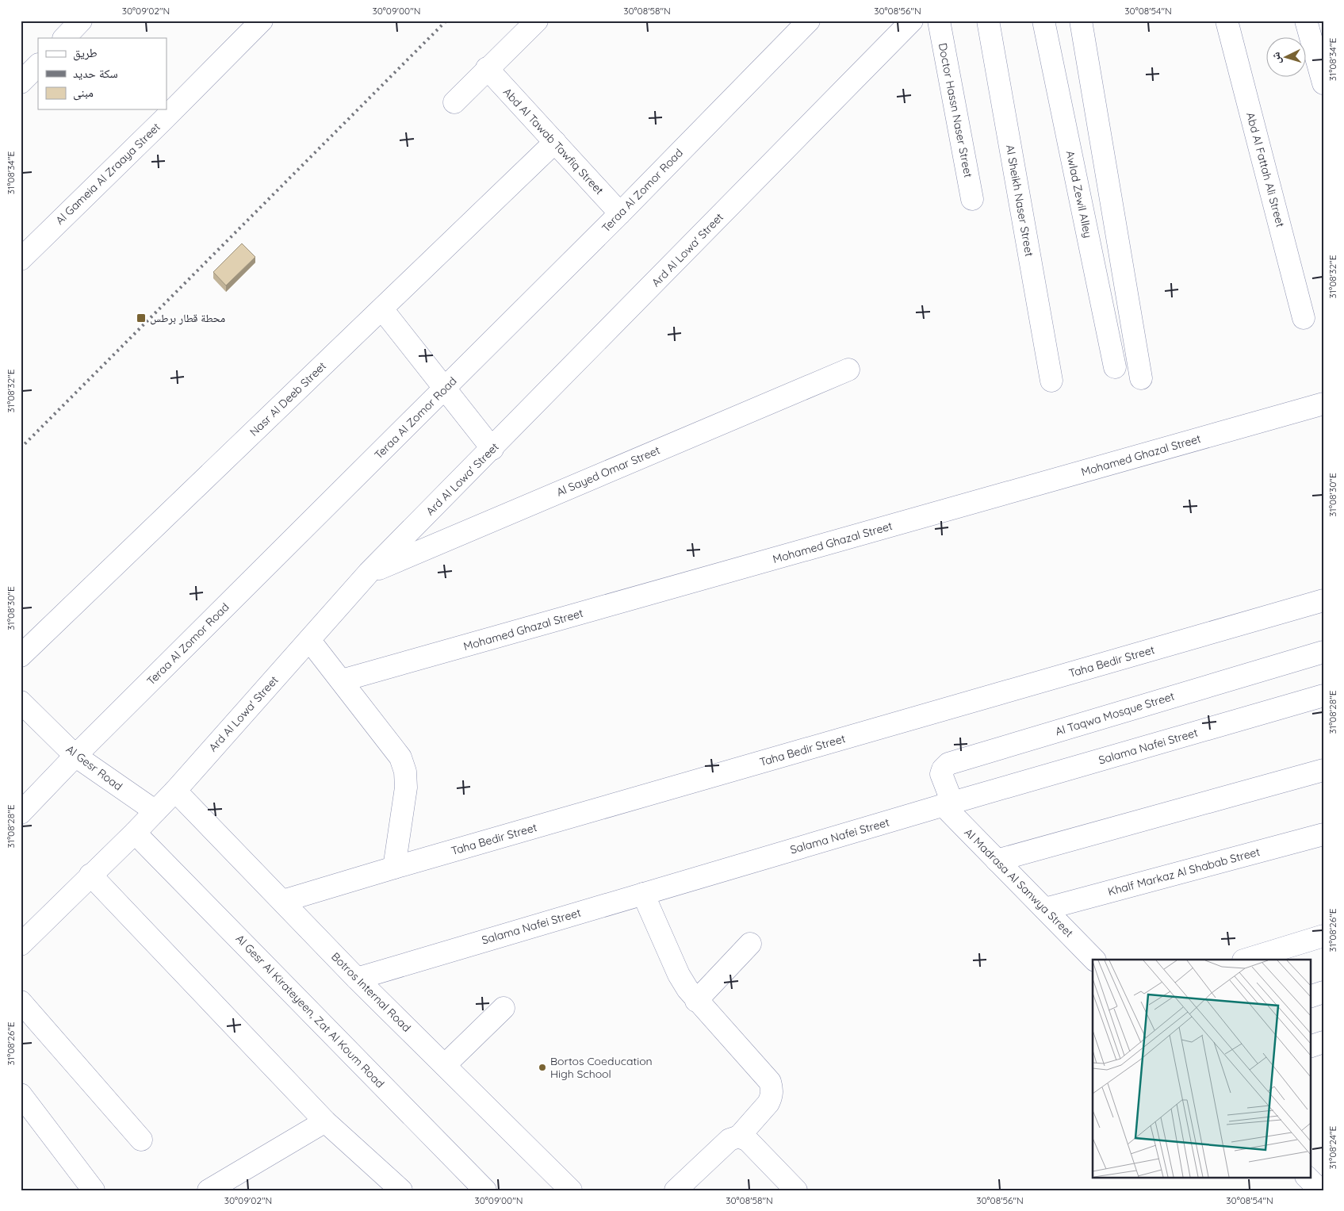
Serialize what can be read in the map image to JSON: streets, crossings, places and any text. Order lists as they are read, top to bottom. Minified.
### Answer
{"streets":{"street":["Doctor Hassn Naser Street","Abd Al Tawab Tawfiq Street","Abd Al Fattah Ali Street","Al Gameia Al Zraaya Street","Teraa Al Zomor Road","Awlad Zewil Alley","Al Sheikh Naser Street","Ard Al Lowa' Street","Nasr Al Deeb Street","Mohamed Ghazal Street","Al Sayed Omar Street","Taha Bedir Street","Al Taqwa Mosque Street","Salama Nafei Street","Al Gesr Road","Khalf Markaz Al Shabab Street","Al Madrasa Al Sanwya Street","Botros Internal Road","Al Gesr Al Kirateyeen, Zat Al Koum Road"]},"crossings":[["Abd Al Tawab Tawfiq Street","Teraa Al Zomor Road"],["Abd Al Tawab Tawfiq Street","Nasr Al Deeb Street"],["Teraa Al Zomor Road","Al Gesr Road"],["Ard Al Lowa' Street","Al Sayed Omar Street"],["Ard Al Lowa' Street","Al Gesr Road"],["Ard Al Lowa' Street","Botros Internal Road"],["Ard Al Lowa' Street","Al Gesr Al Kirateyeen, Zat Al Koum Road"],["Taha Bedir Street","Botros Internal Road"],["Al Taqwa Mosque Street","Salama Nafei Street"],["Al Taqwa Mosque Street","Al Madrasa Al Sanwya Street"],["Salama Nafei Street","Al Madrasa Al Sanwya Street"],["Salama Nafei Street","Botros Internal Road"],["Khalf Markaz Al Shabab Street","Al Madrasa Al Sanwya Street"]],"places":{"transit":["محطة قطار برطس"],"other":["Bortos Coeducation High School"]},"legend":["طريق","سكة حديد","مبنى"],"north":"left","coordinates":["30°09'02\"N","30°09'00\"N","30°08'58\"N","30°08'56\"N","30°08'54\"N","31°08'34\"E","31°08'32\"E","31°08'30\"E","31°08'28\"E","31°08'26\"E","31°08'24\"E"]}
